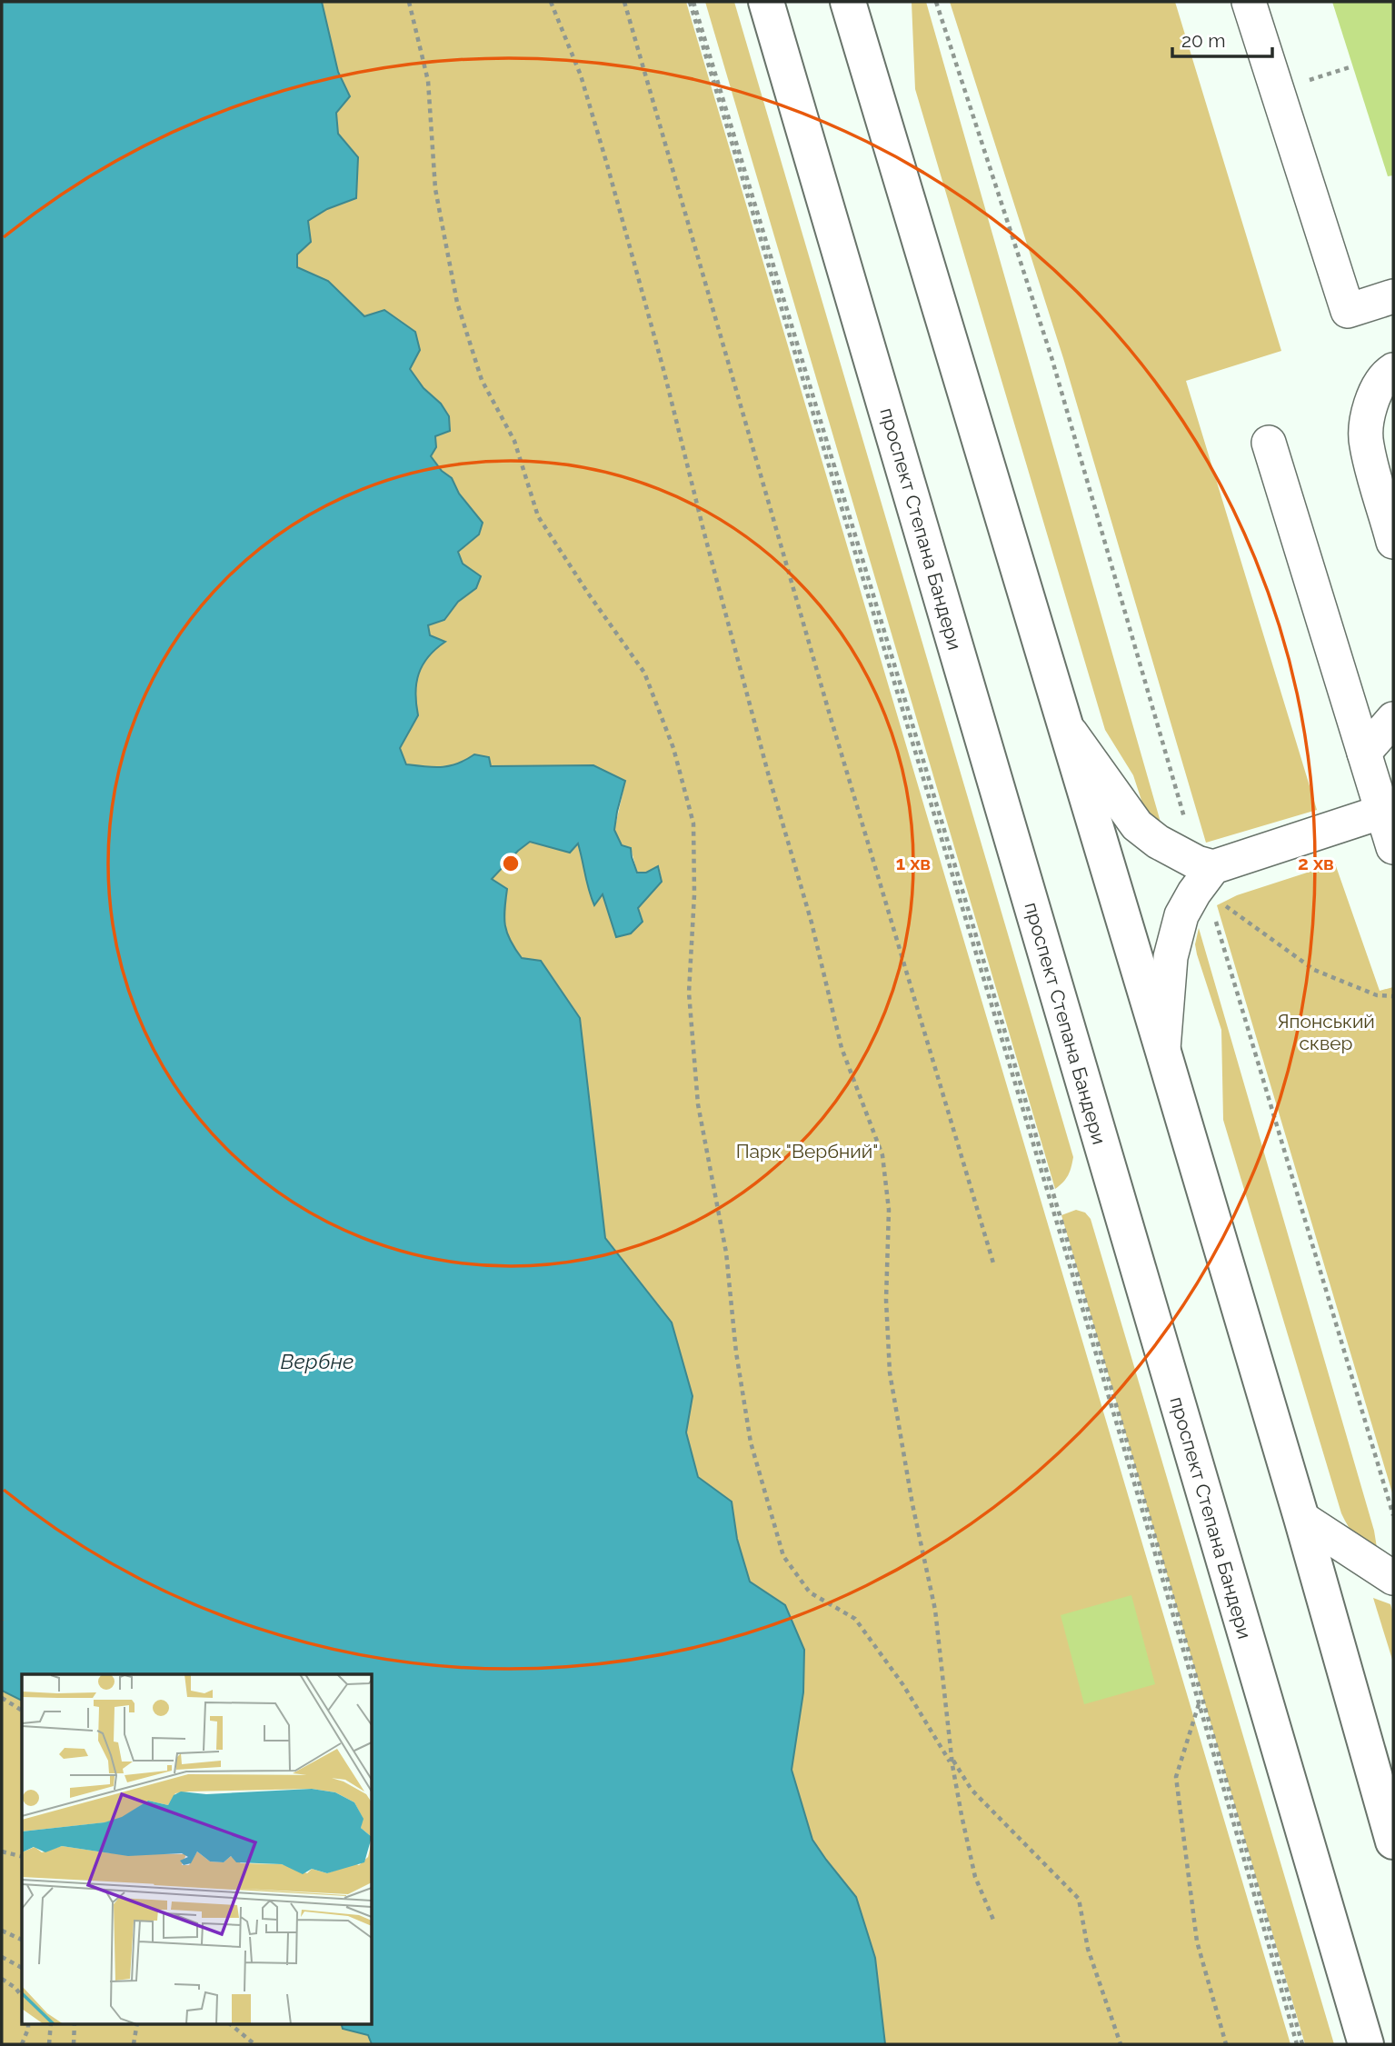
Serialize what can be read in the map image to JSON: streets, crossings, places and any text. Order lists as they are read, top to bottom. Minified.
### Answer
{"streets":{"main road":["проспект Степана Бандери"]},"water":["Вербне"],"parks":["Японський сквер","Парк \"Вербний\""],"scale_bar":"20 m","rings":["1 хв","2 хв"]}
